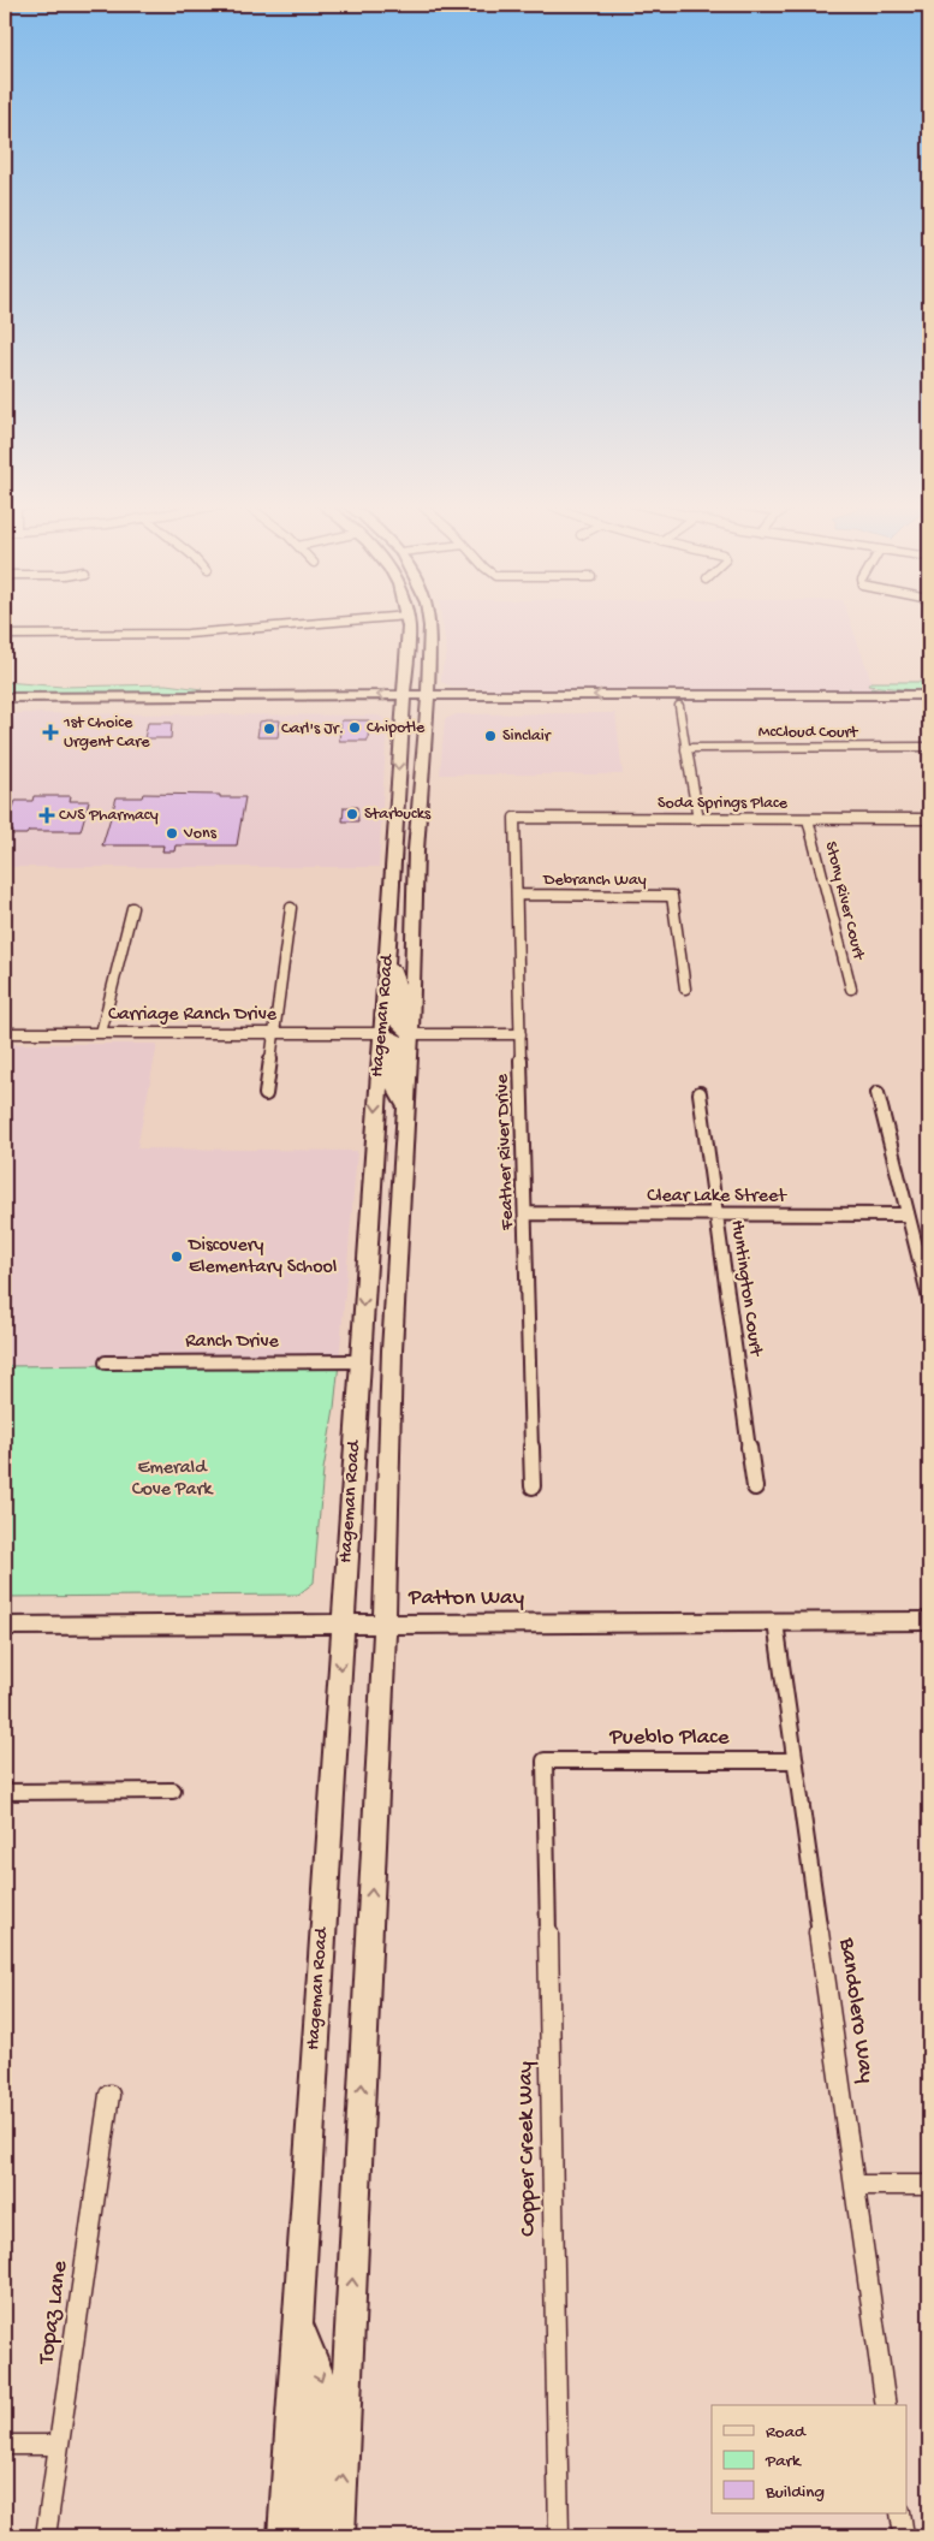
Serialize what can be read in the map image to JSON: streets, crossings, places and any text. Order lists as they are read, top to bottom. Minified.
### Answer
{"streets":{"main road":["Hageman Road","Patton Way"],"street":["McCloud Court","Soda Springs Place","Debranch Way","Stony River Court","Carriage Ranch Drive","Feather River Drive","Clear Lake Street","Huntington Court","Ranch Drive","Pueblo Place","Bandolero Way","Copper Creek Way","Topaz Lane"]},"crossings":[["Soda Springs Place","Stony River Court"],["Soda Springs Place","Feather River Drive"],["Debranch Way","Feather River Drive"],["Carriage Ranch Drive","Hageman Road"],["Hageman Road","Ranch Drive"],["Hageman Road","Patton Way"],["Feather River Drive","Clear Lake Street"],["Clear Lake Street","Huntington Court"],["Patton Way","Bandolero Way"],["Pueblo Place","Bandolero Way"],["Pueblo Place","Copper Creek Way"]],"parks":["Emerald Cove Park"],"places":{"other":["Chipotle","Carl's Jr.","Sinclair","Starbucks","Vons","Discovery Elementary School"],"health":["1st Choice Urgent Care","CVS Pharmacy"]},"legend":["Road","Park","Building"]}
